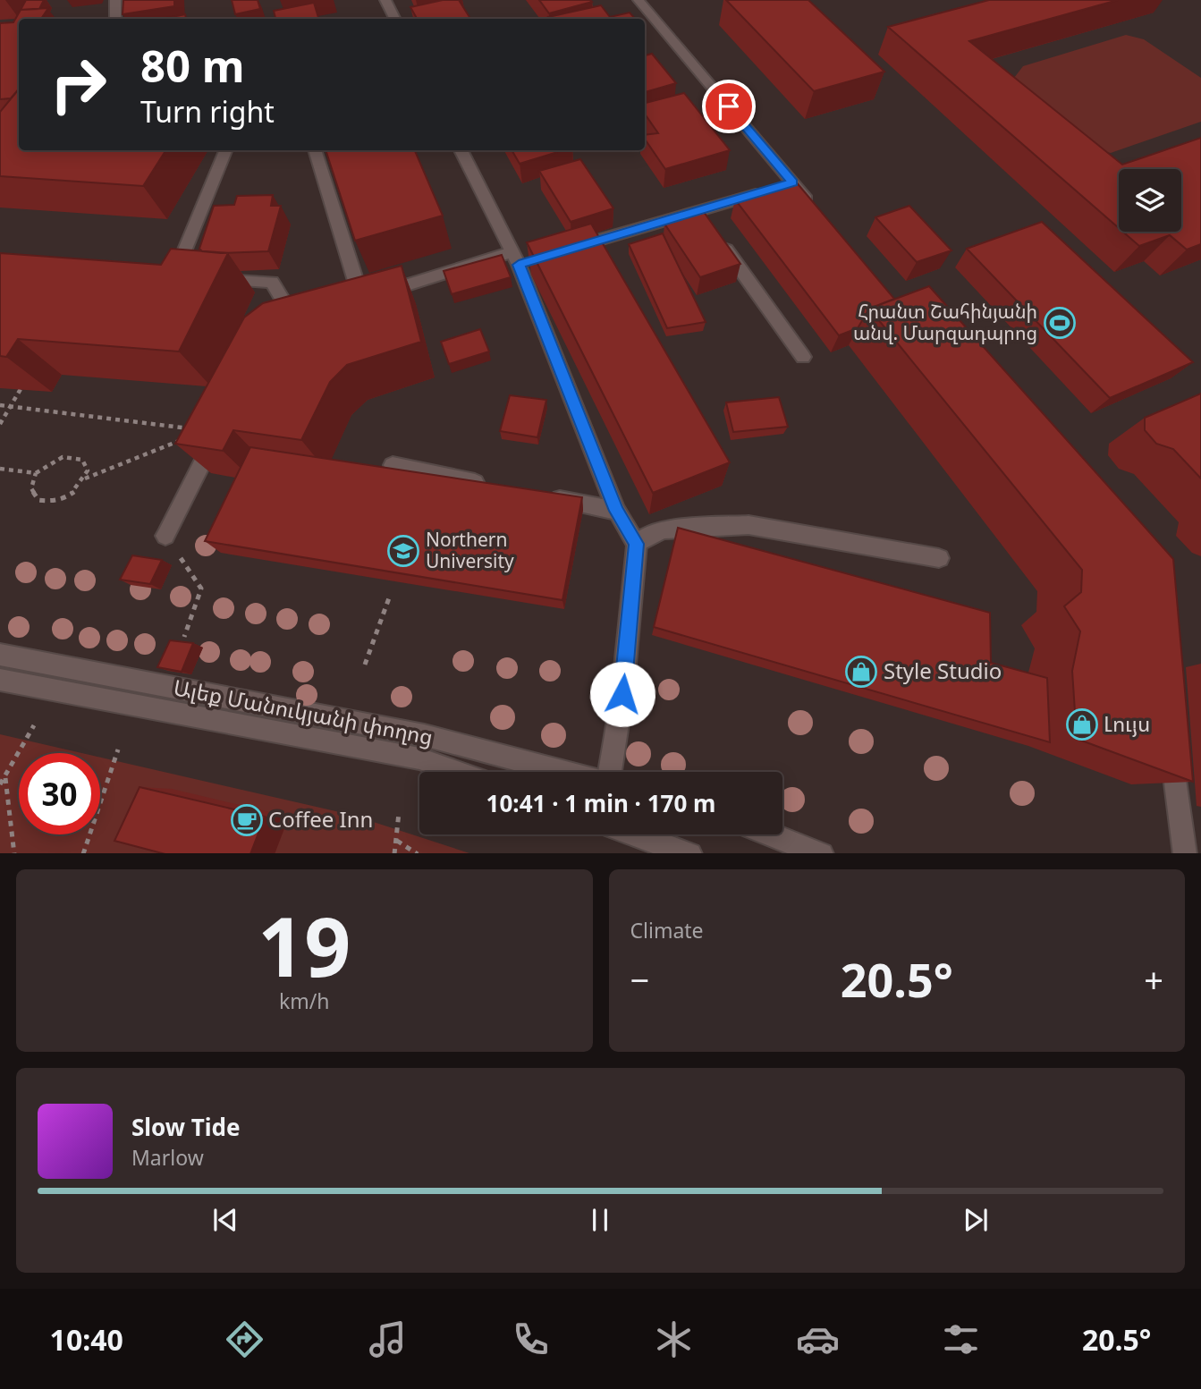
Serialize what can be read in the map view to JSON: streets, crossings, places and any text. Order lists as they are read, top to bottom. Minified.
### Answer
{"streets":{"street":["Ալեք Մանուկյանի փողոց"]},"places":{"sports":["Հրանտ Շահինյանի անվ. Մարզադպրոց"],"school or university":["Northern University"],"shop":["Style Studio","Լույս"],"cafe":["Coffee Inn"]},"page":{"turn":["80 m","Turn right"],"limit":"30","trip":"10:41 · 1 min · 170 m","tile":[["19","km/h"],"Climate"],"heat":["−","20.5°","+"],"song":["Slow Tide","Marlow"],"tabs":["10:40","20.5°"]}}
